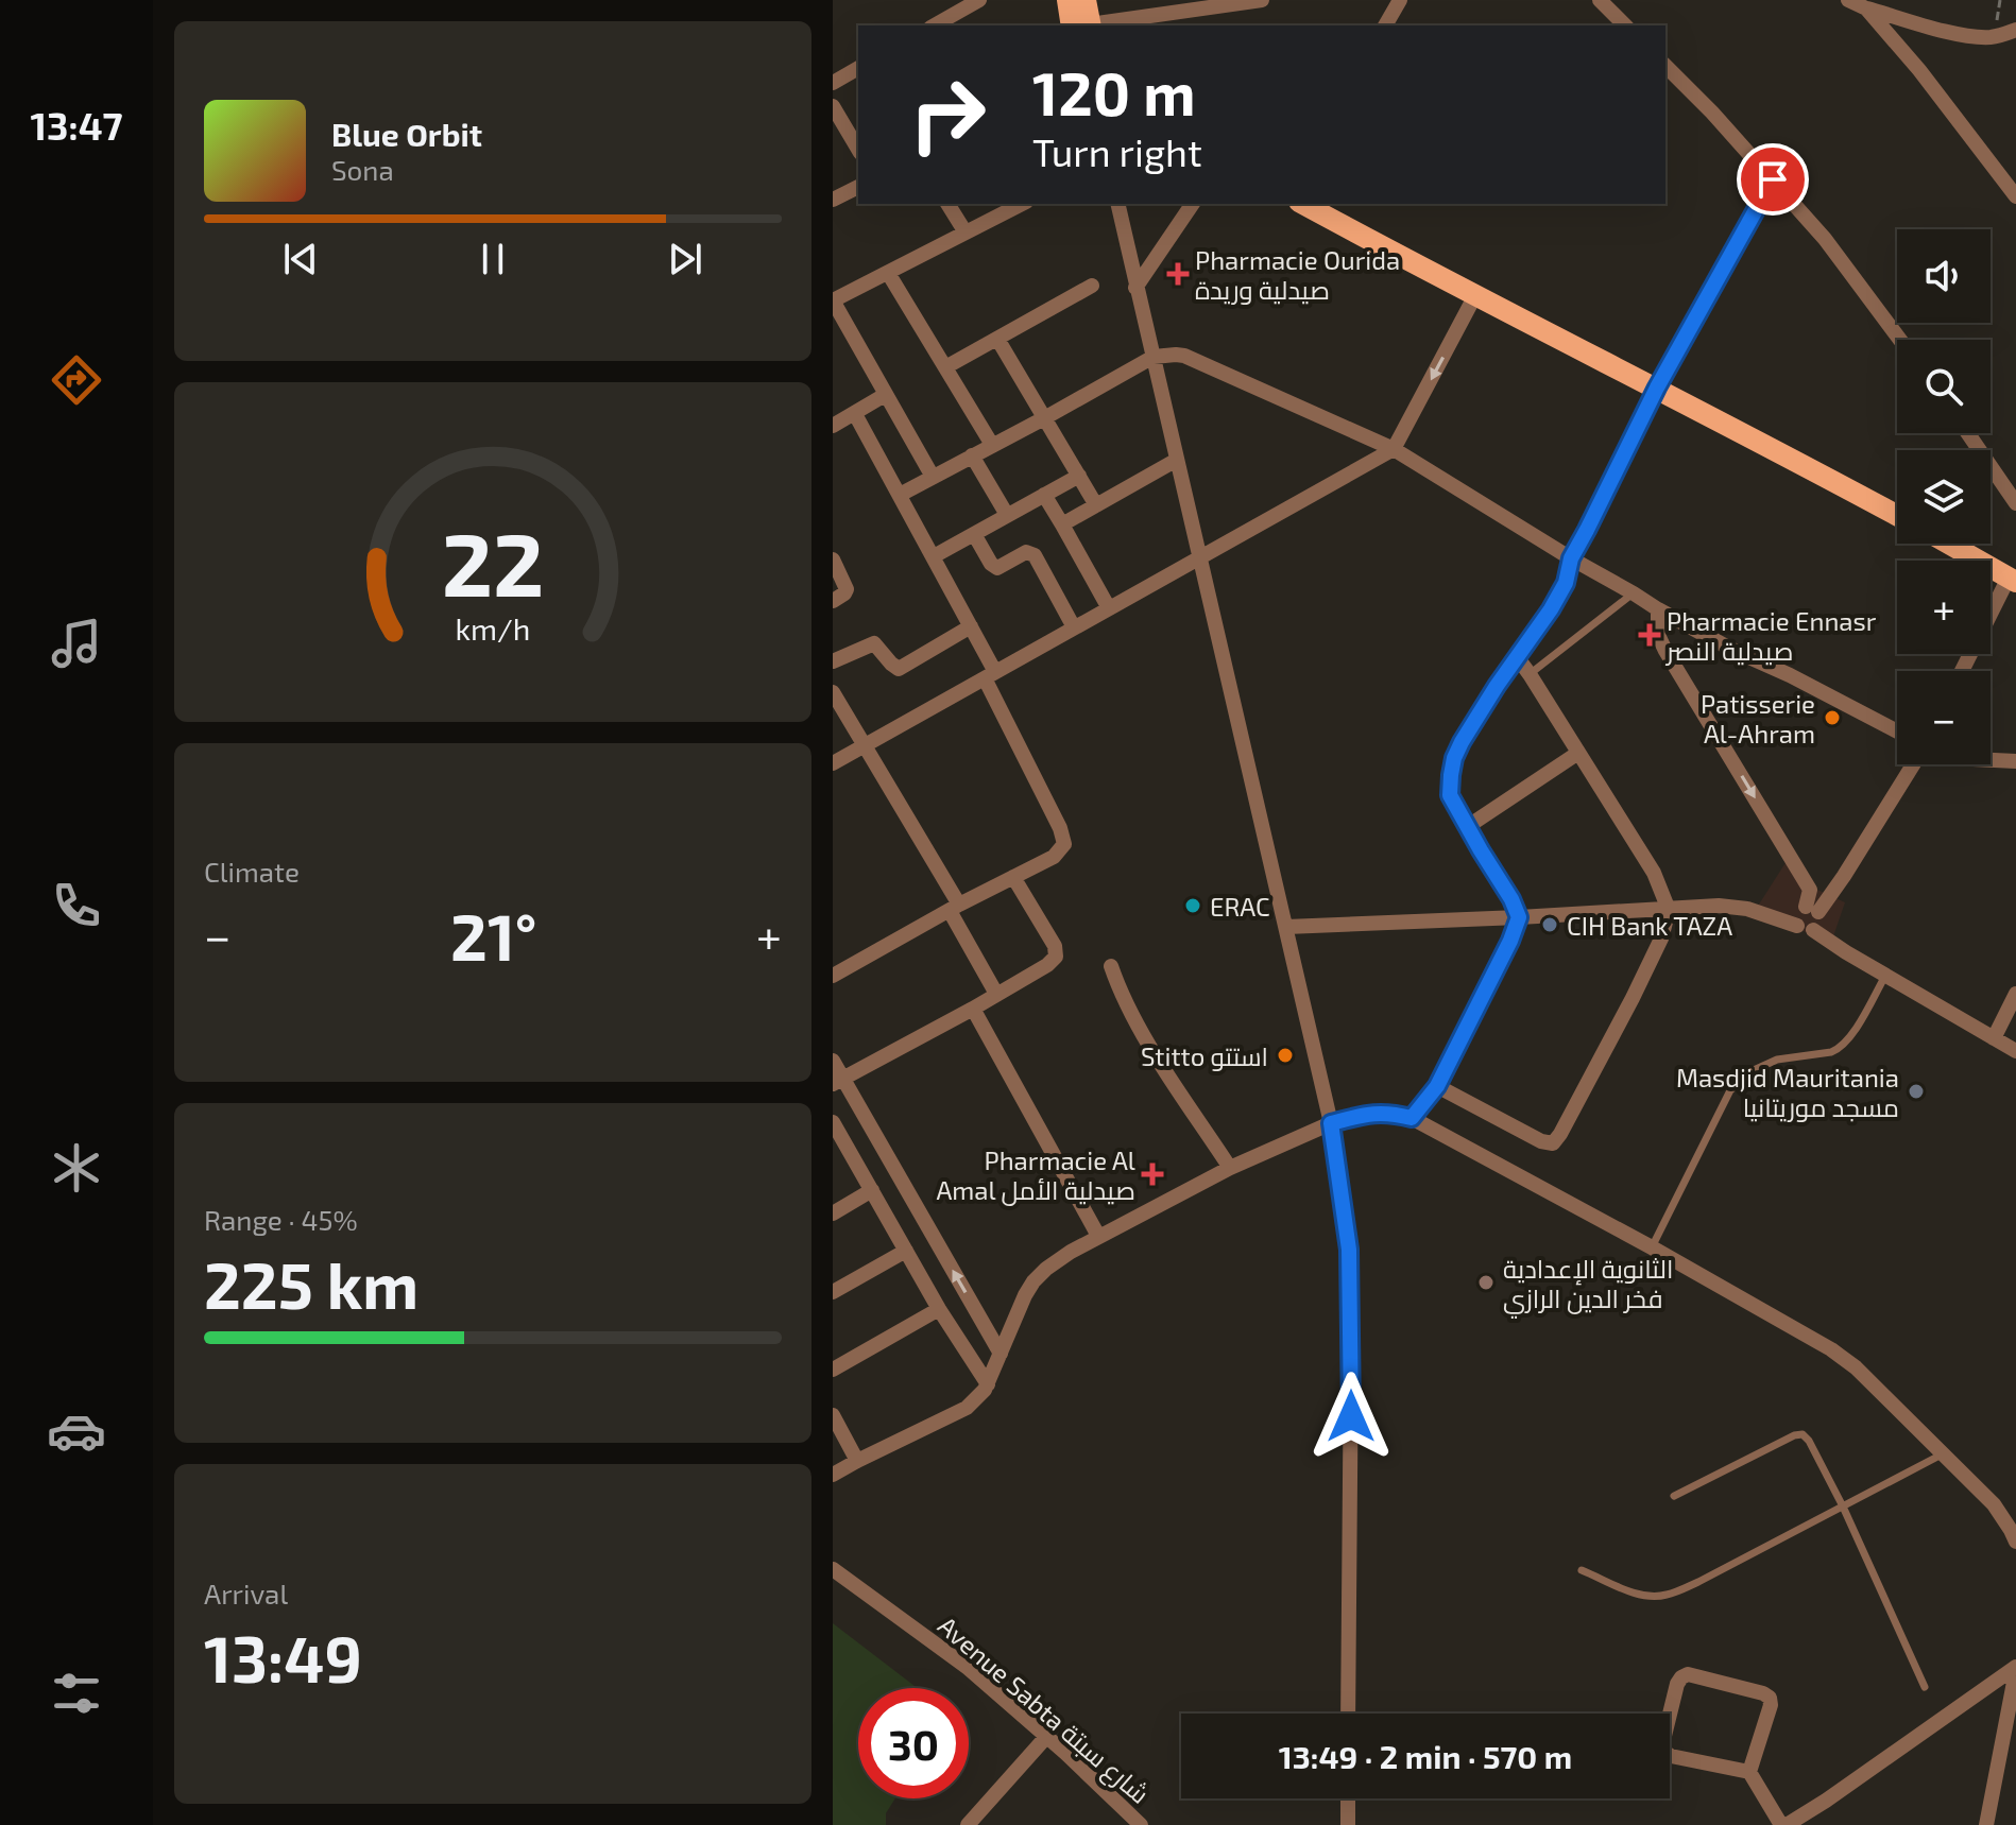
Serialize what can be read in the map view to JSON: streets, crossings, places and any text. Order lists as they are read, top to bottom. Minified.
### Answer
{"streets":{"street":["Avenue Sabta شارع سبتة"]},"places":{"health":["Pharmacie Ourida صيدلية وريدة","Pharmacie Ennasr صيدلية النصر","Pharmacie Al Amal صيدلية الأمل"],"other":["Patisserie Al-Ahram","ERAC","CIH Bank TAZA","Stitto استتو","Masdjid Mauritania مسجد موريتانيا","الثانوية الإعدادية فخر الدين الرازي"]},"page":{"tabs":"13:47","turn":["120 m","Turn right"],"song":["Blue Orbit","Sona"],"map_buttons":["+","−"],"tile":["Climate",["Range · 45%","225 km"],["Arrival","13:49"]],"heat":["−","21°","+"],"limit":"30","trip":"13:49 · 2 min · 570 m","gauge":["22","km/h"]}}
